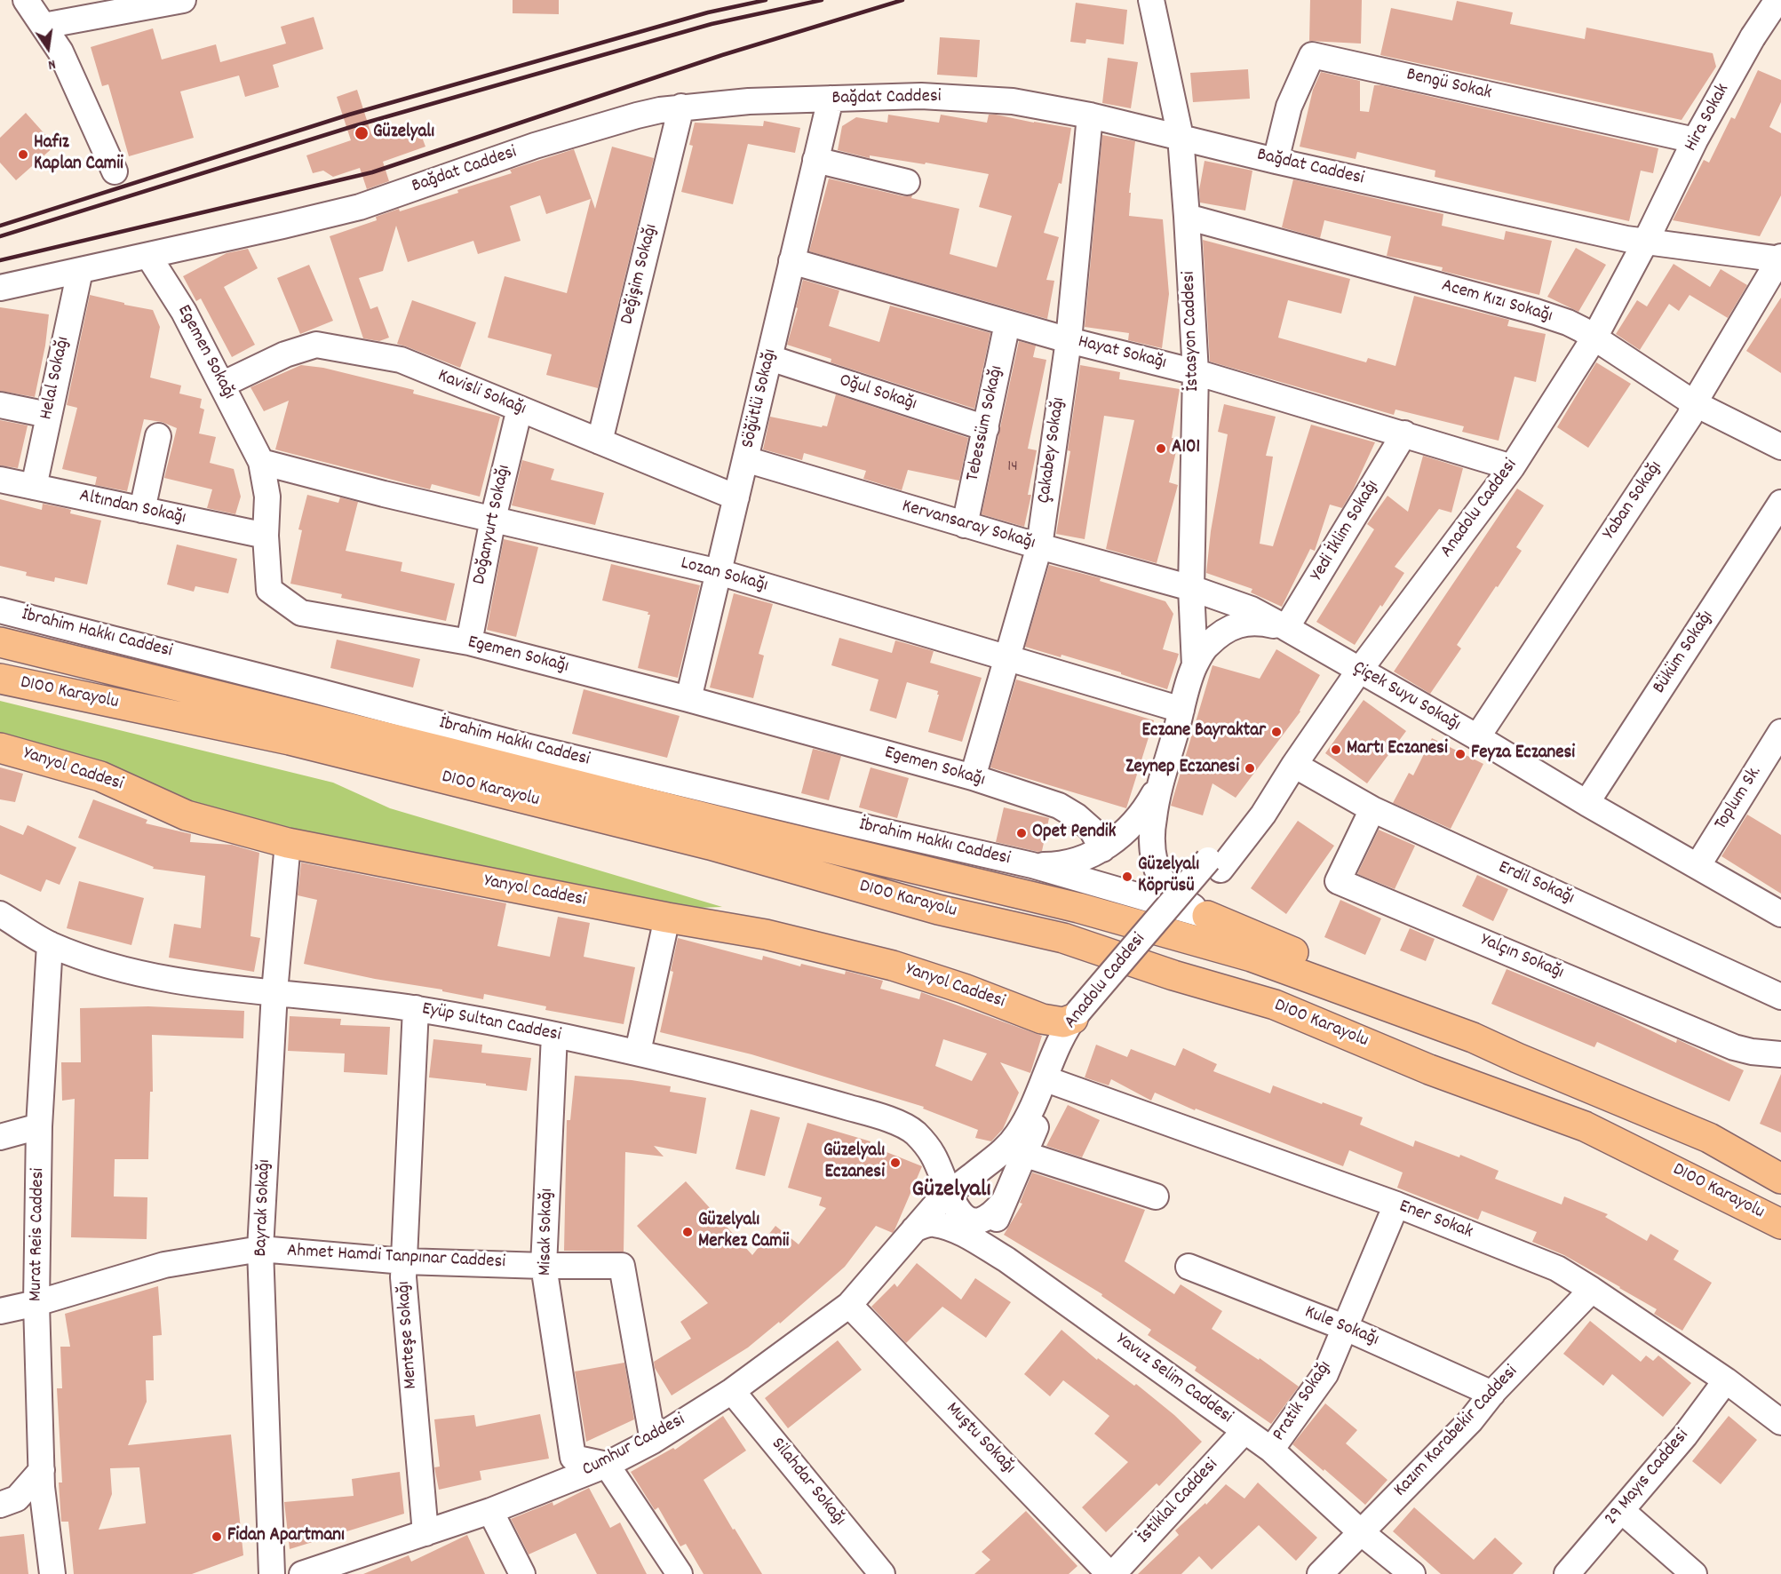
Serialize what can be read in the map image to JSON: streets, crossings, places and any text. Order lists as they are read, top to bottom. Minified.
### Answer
{"streets":{"main road":["D100 Karayolu","Yanyol Caddesi"],"street":["Bengü Sokak","Bağdat Caddesi","Hira Sokak","Değişim Sokağı","Acem Kızı Sokağı","İstasyon Caddesi","Egemen Sokağı","Hayat Sokağı","Helal Sokağı","Kavisli Sokağı","Oğul Sokağı","Söğütlü Sokağı","Tebessüm Sokağı","Çakabey Sokağı","Yaban Sokağı","Altından Sokağı","Anadolu Caddesi","Doğanyurt Sokağı","Kervansaray Sokağı","Yedi İklim Sokağı","Lozan Sokağı","İbrahim Hakkı Caddesi","Büküm Sokağı","Çiçek Suyu Sokağı","Toplum Sk.","Erdil Sokağı","Yalçın Sokağı","Eyüp Sultan Caddesi","Bayrak Sokağı","Ener Sokak","Misak Sokağı","Murat Reis Caddesi","Ahmet Hamdi Tanpınar Caddesi","Kule Sokağı","Menteşe Sokağı","Yavuz Selim Caddesi","Pratik Sokağı","Kazım Karabekir Caddesi","Muştu Sokağı","Cumhur Caddesi","29 Mayıs Caddesi","Silahdar Sokağı","İstiklal Caddesi"]},"crossings":[["Bengü Sokak","Bağdat Caddesi"],["Bengü Sokak","Hira Sokak"],["Bağdat Caddesi","Hira Sokak"],["Bağdat Caddesi","Değişim Sokağı"],["Bağdat Caddesi","İstasyon Caddesi"],["Bağdat Caddesi","Egemen Sokağı"],["Bağdat Caddesi","Helal Sokağı"],["Bağdat Caddesi","Söğütlü Sokağı"],["Bağdat Caddesi","Çakabey Sokağı"],["Bağdat Caddesi","Yaban Sokağı"],["Bağdat Caddesi","Anadolu Caddesi"],["Hira Sokak","Anadolu Caddesi"],["Değişim Sokağı","Kavisli Sokağı"],["Acem Kızı Sokağı","İstasyon Caddesi"],["Acem Kızı Sokağı","Yaban Sokağı"],["Acem Kızı Sokağı","Anadolu Caddesi"],["İstasyon Caddesi","Hayat Sokağı"],["İstasyon Caddesi","Kervansaray Sokağı"],["İstasyon Caddesi","Yedi İklim Sokağı"],["İstasyon Caddesi","Lozan Sokağı"],["İstasyon Caddesi","Çiçek Suyu Sokağı"],["Egemen Sokağı","Kavisli Sokağı"],["Egemen Sokağı","Söğütlü Sokağı"],["Egemen Sokağı","Çakabey Sokağı"],["Egemen Sokağı","Altından Sokağı"],["Egemen Sokağı","Doğanyurt Sokağı"],["Egemen Sokağı","Lozan Sokağı"],["Hayat Sokağı","Söğütlü Sokağı"],["Hayat Sokağı","Tebessüm Sokağı"],["Hayat Sokağı","Çakabey Sokağı"],["Hayat Sokağı","Anadolu Caddesi"],["Hayat Sokağı","Yedi İklim Sokağı"],["Helal Sokağı","Altından Sokağı"],["Kavisli Sokağı","Söğütlü Sokağı"],["Kavisli Sokağı","Doğanyurt Sokağı"],["Oğul Sokağı","Söğütlü Sokağı"],["Oğul Sokağı","Tebessüm Sokağı"],["Söğütlü Sokağı","Kervansaray Sokağı"],["Söğütlü Sokağı","Lozan Sokağı"],["Tebessüm Sokağı","Kervansaray Sokağı"],["Çakabey Sokağı","Kervansaray Sokağı"],["Çakabey Sokağı","Lozan Sokağı"],["Yaban Sokağı","Çiçek Suyu Sokağı"],["Anadolu Caddesi","Çiçek Suyu Sokağı"],["Anadolu Caddesi","Yanyol Caddesi"],["Anadolu Caddesi","Erdil Sokağı"],["Anadolu Caddesi","Eyüp Sultan Caddesi"],["Anadolu Caddesi","Ener Sokak"],["Anadolu Caddesi","Yavuz Selim Caddesi"],["Anadolu Caddesi","Cumhur Caddesi"],["Doğanyurt Sokağı","Lozan Sokağı"],["Kervansaray Sokağı","Çiçek Suyu Sokağı"],["Yedi İklim Sokağı","Çiçek Suyu Sokağı"],["Büküm Sokağı","Çiçek Suyu Sokağı"],["Çiçek Suyu Sokağı","Toplum Sk."],["Yanyol Caddesi","Bayrak Sokağı"],["Erdil Sokağı","Yalçın Sokağı"],["Eyüp Sultan Caddesi","Bayrak Sokağı"],["Eyüp Sultan Caddesi","Misak Sokağı"],["Eyüp Sultan Caddesi","Murat Reis Caddesi"],["Eyüp Sultan Caddesi","Menteşe Sokağı"],["Bayrak Sokağı","Ahmet Hamdi Tanpınar Caddesi"],["Ener Sokak","Pratik Sokağı"],["Ener Sokak","Kazım Karabekir Caddesi"],["Ener Sokak","29 Mayıs Caddesi"],["Misak Sokağı","Ahmet Hamdi Tanpınar Caddesi"],["Misak Sokağı","Cumhur Caddesi"],["Murat Reis Caddesi","Ahmet Hamdi Tanpınar Caddesi"],["Ahmet Hamdi Tanpınar Caddesi","Menteşe Sokağı"],["Ahmet Hamdi Tanpınar Caddesi","Cumhur Caddesi"],["Kule Sokağı","Pratik Sokağı"],["Kule Sokağı","Kazım Karabekir Caddesi"],["Menteşe Sokağı","Cumhur Caddesi"],["Yavuz Selim Caddesi","Pratik Sokağı"],["Yavuz Selim Caddesi","Kazım Karabekir Caddesi"],["Yavuz Selim Caddesi","Cumhur Caddesi"],["Yavuz Selim Caddesi","İstiklal Caddesi"],["Muştu Sokağı","Cumhur Caddesi"],["Muştu Sokağı","İstiklal Caddesi"],["Cumhur Caddesi","Silahdar Sokağı"]],"districts":["Güzelyalı"],"places":["Güzelyalı","Hafız Kaplan Camii","A101","Eczane Bayraktar","Martı Eczanesi","Feyza Eczanesi","Zeynep Eczanesi","Opet Pendik","Güzelyalı Köprüsü","Güzelyalı Eczanesi","Güzelyalı Merkez Camii","Fidan Apartmanı"],"house_numbers":["14"],"north":"bottom"}
